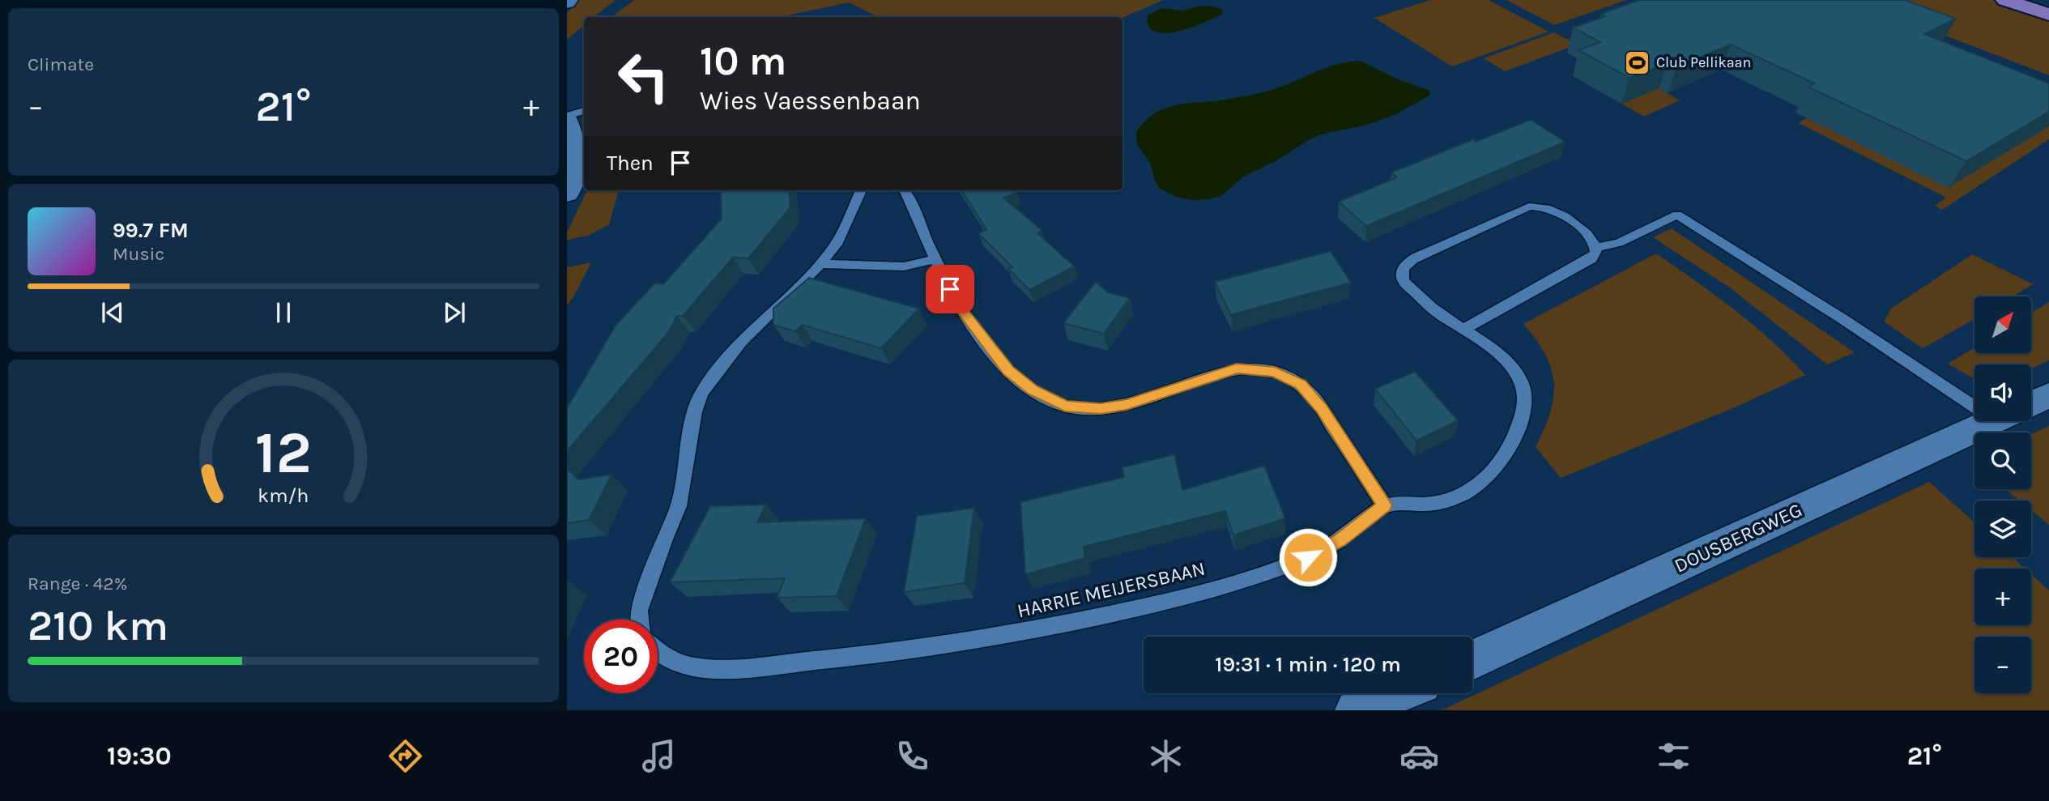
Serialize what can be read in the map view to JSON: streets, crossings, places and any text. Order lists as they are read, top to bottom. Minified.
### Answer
{"streets":{"street":["DOUSBERGWEG"],"lane":["HARRIE MEIJERSBAAN"]},"places":{"sports":["Club Pellikaan"]},"north":"top right","page":{"tile":["Climate",["Range · 42%","210 km"]],"turn":["10 m","Wies Vaessenbaan"],"heat":["−","21°","+"],"then":"Then","song":["99.7 FM","Music"],"map_buttons":["+","−"],"limit":"20","trip":"19:31 · 1 min · 120 m","tabs":["19:30","21°"],"gauge":["12","km/h"]}}
